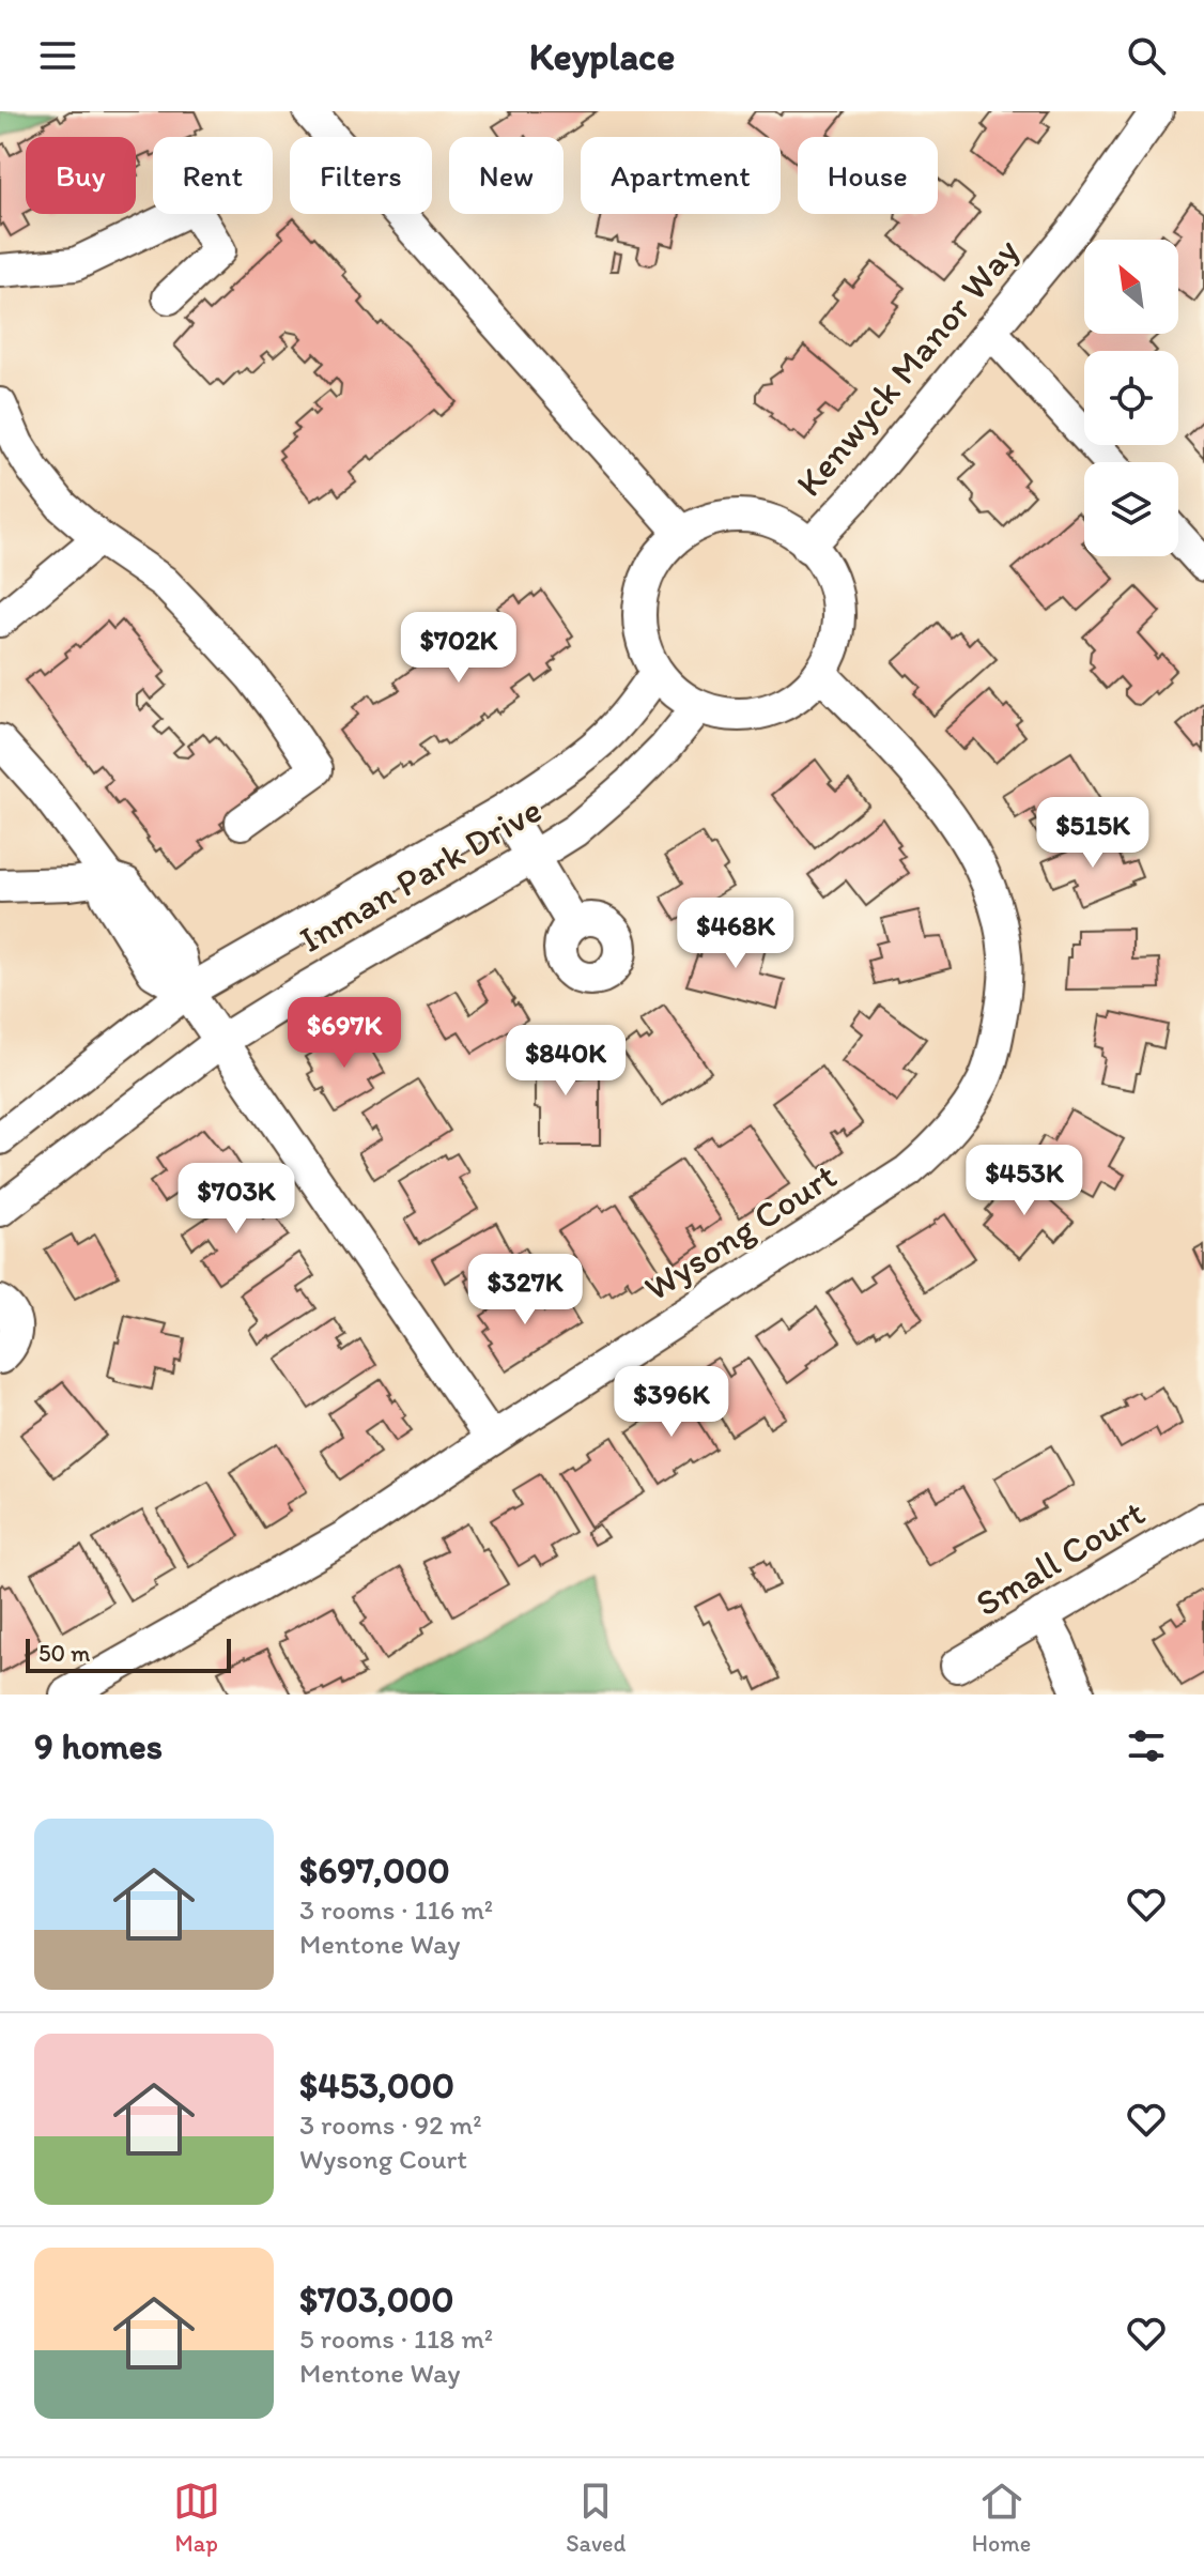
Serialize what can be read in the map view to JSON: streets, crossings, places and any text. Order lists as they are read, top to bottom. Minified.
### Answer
{"streets":{"street":["Kenwyck Manor Way","Inman Park Drive","Wysong Court","Small Court"]},"crossings":[["Kenwyck Manor Way","Inman Park Drive"],["Kenwyck Manor Way","Wysong Court"],["Inman Park Drive","Wysong Court"]],"scale_bar":"50 m","north":"top left","page":{"header":"Keyplace","chip":["Buy","Rent","Filters","New","Apartment","House"],"price":["$702K","$515K","$468K","$697K","$840K","$453K","$703K","$327K","$396K"],"scale":"50 m","heading":"9 homes","list":[{"name":"$697,000","note":"3 rooms · 116 m² · Mentone Way"},{"name":"$453,000","note":"3 rooms · 92 m² · Wysong Court"},{"name":"$703,000","note":"5 rooms · 118 m² · Mentone Way"}],"tabs":["Map","Saved","Home"]}}
